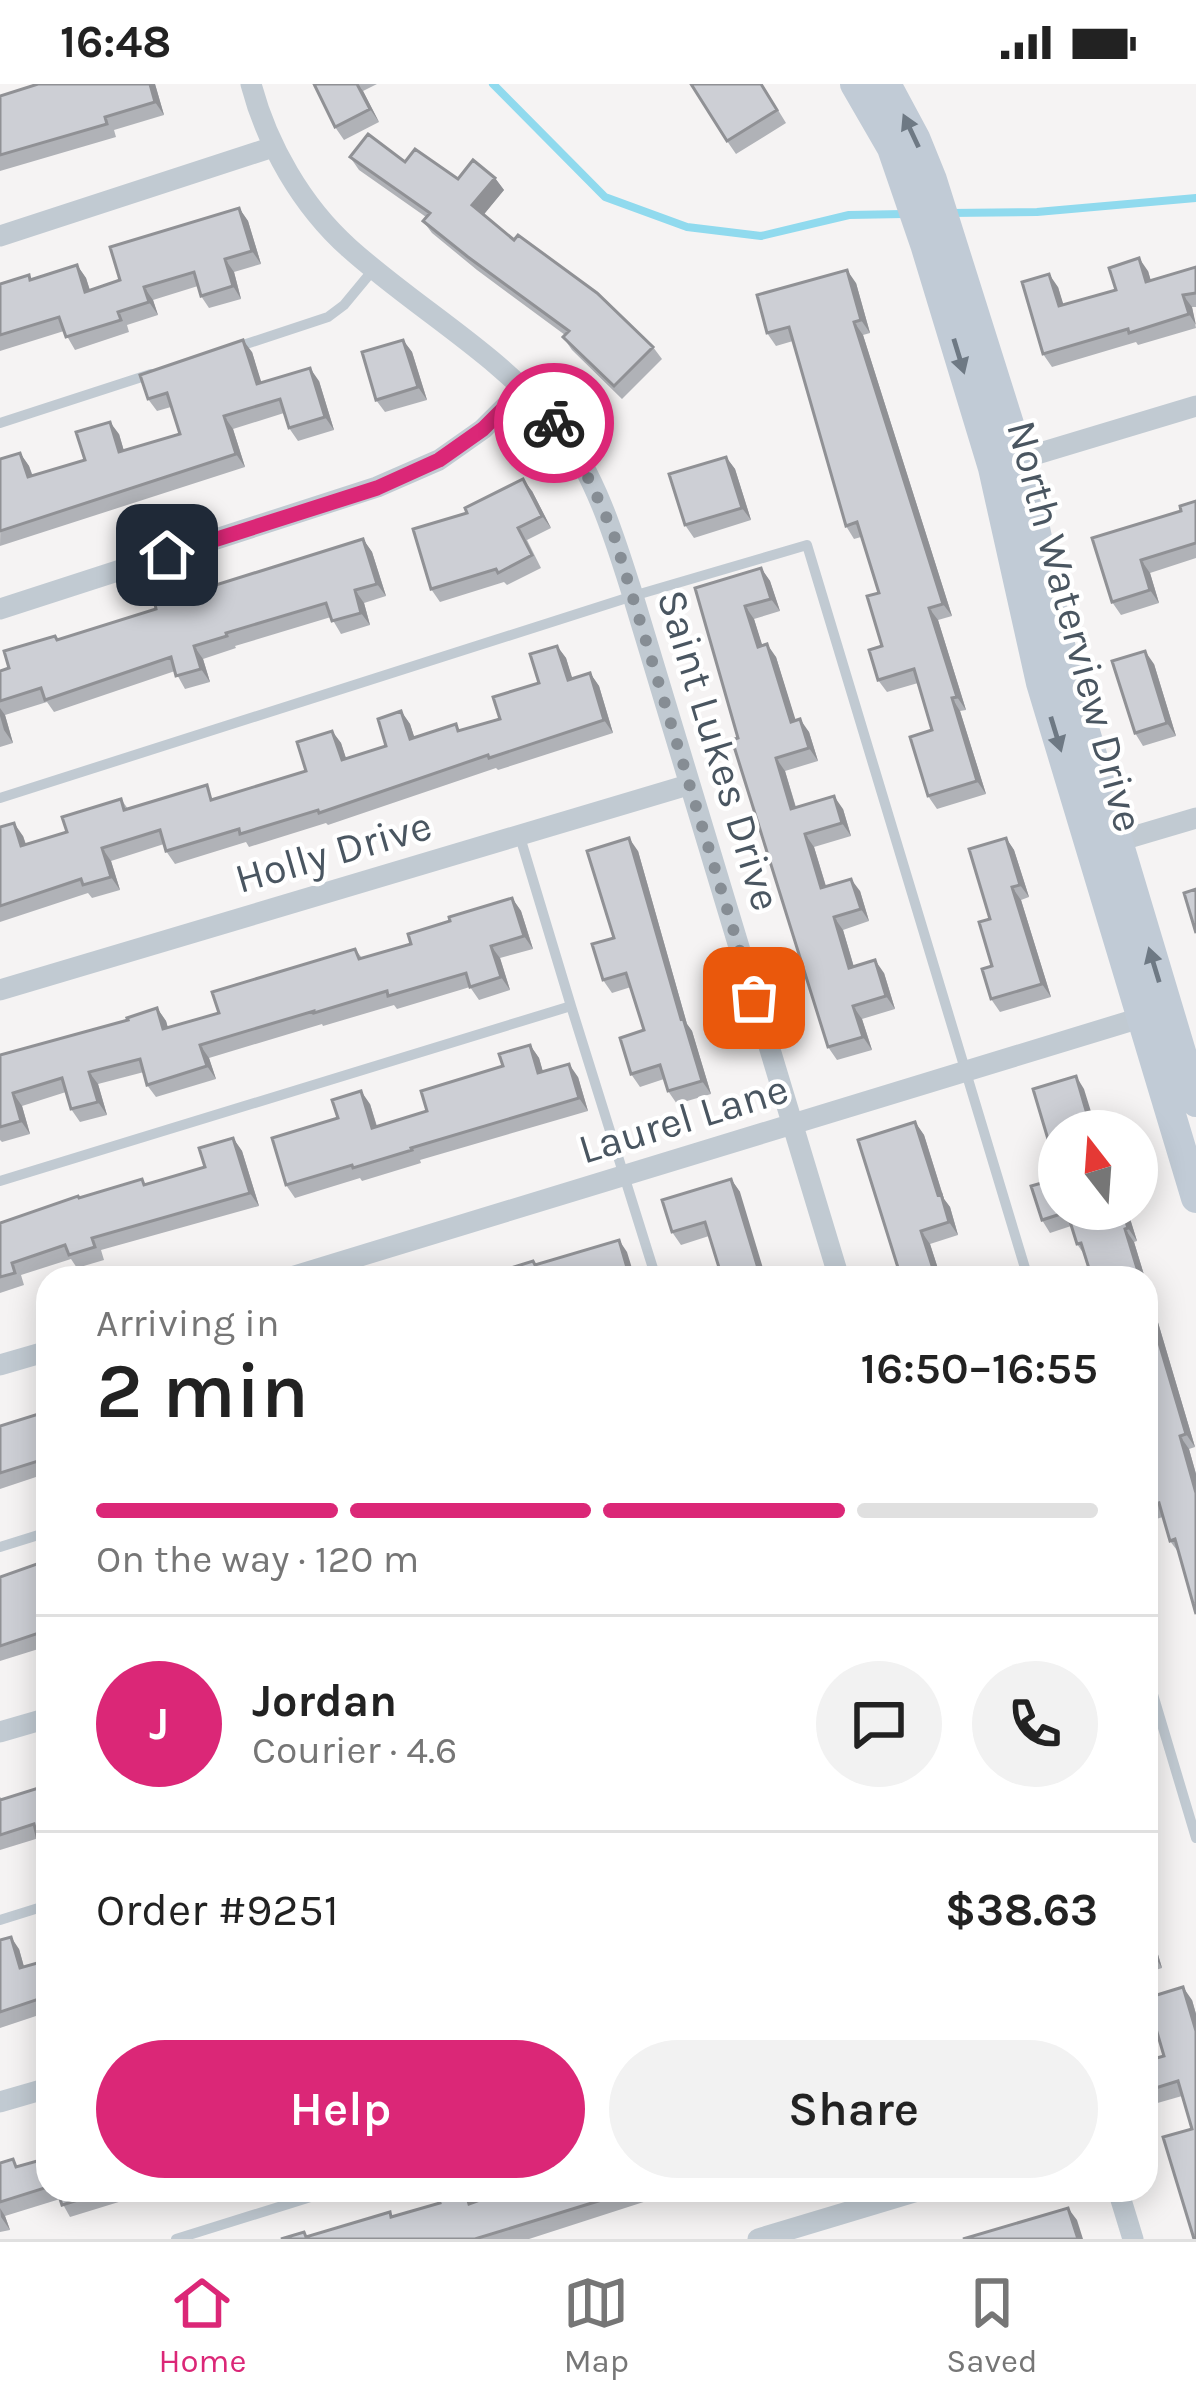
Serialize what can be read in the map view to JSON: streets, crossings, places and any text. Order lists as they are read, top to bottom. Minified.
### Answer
{"streets":{"street":["North Waterview Drive","Saint Lukes Drive","Holly Drive","Laurel Lane"]},"crossings":[["North Waterview Drive","Laurel Lane"],["Saint Lukes Drive","Holly Drive"],["Saint Lukes Drive","Laurel Lane"]],"north":"top","page":{"status":"16:48","heading":["2 min","Arriving in","16:50–16:55"],"panel":["Jordan","Courier · 4.6","Order #9251","$38.63"],"bar":"On the way · 120 m","round":"J","buttons":["Help","Share"],"tabs":["Home","Map","Saved"]}}
